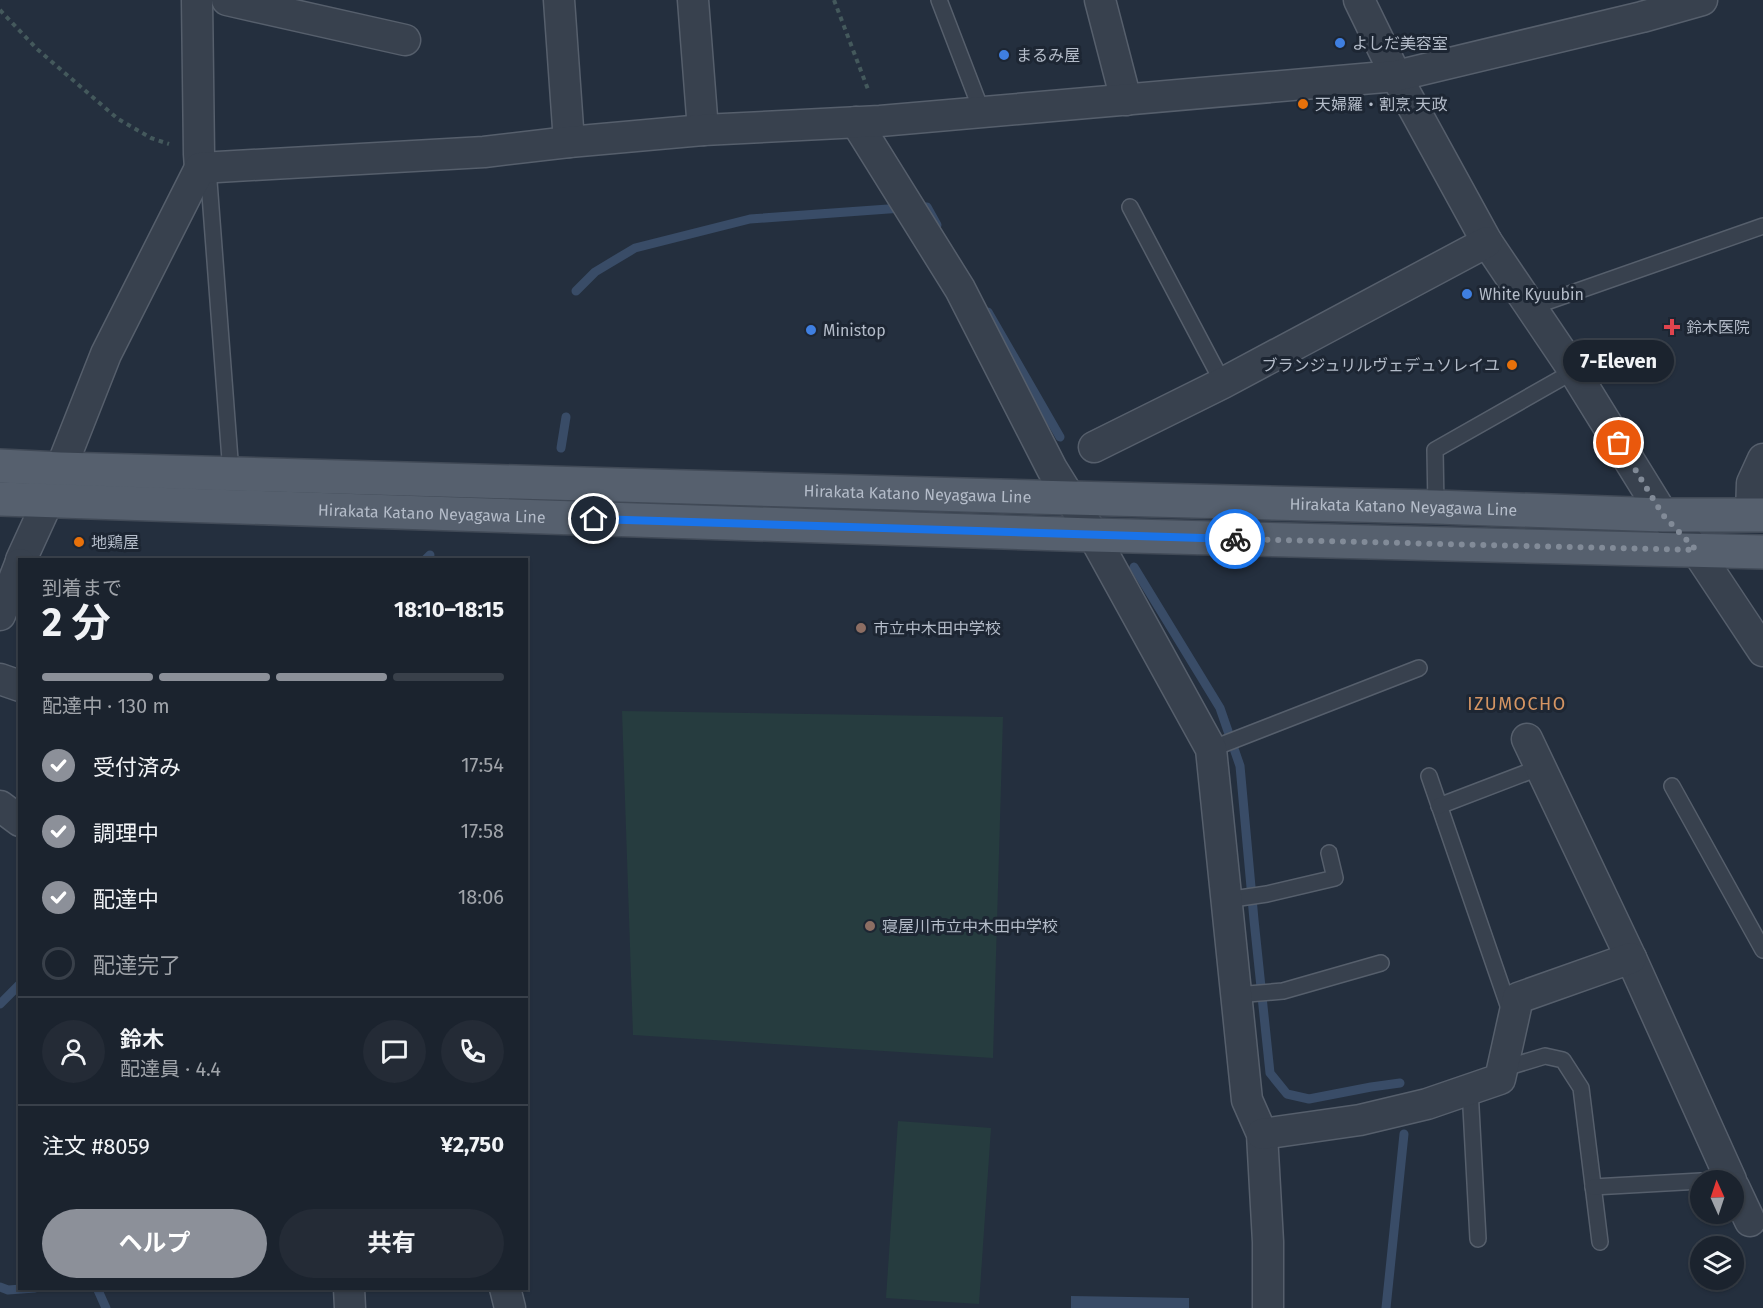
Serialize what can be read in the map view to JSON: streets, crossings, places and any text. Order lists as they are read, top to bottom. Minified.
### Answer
{"streets":{"main road":["Hirakata Katano Neyagawa Line"]},"districts":["IZUMOCHO"],"places":{"other":["よしだ美容室","まるみ屋","天婦羅・割烹 天政","White Kyuubin","Ministop","ブランジュリルヴェデュソレイユ","7-Eleven","地鶏屋","市立中木田中学校","寝屋川市立中木田中学校"],"health":["鈴木医院"]},"north":"top","page":{"bubble":"7-Eleven","heading":["2 分","到着まで","18:10–18:15"],"panel":["鈴木","配達員 · 4.4","注文 #8059","¥2,750"],"bar":"配達中 · 130 m","list":[["受付済み","17:54"],["調理中","17:58"],["配達中","18:06"],"配達完了"],"buttons":["ヘルプ","共有"]}}
